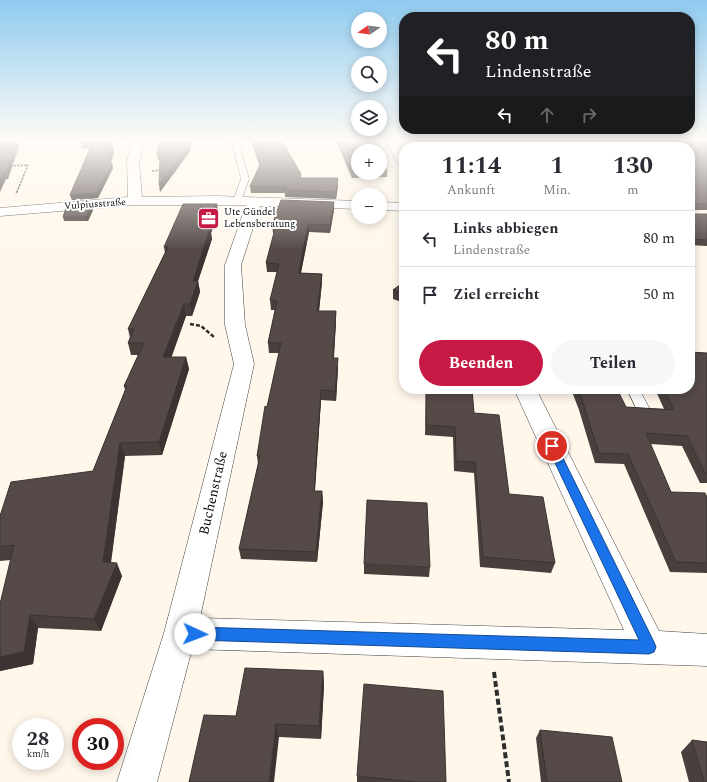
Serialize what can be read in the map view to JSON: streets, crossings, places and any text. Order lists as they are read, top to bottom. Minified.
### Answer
{"streets":{"street":["Vulpiusstraße","Buchenstraße"]},"crossings":[["Vulpiusstraße","Buchenstraße"]],"places":{"office":["Ute Gündel Lebensberatung"]},"north":"left","page":{"map_buttons":["+","−"],"turn":["80 m","Lindenstraße"],"eta":["11:14","Ankunft","1","Min.","130","m"],"list":[{"name":"Links abbiegen","note":"Lindenstraße","value":"80 m"},{"name":"Ziel erreicht","value":"50 m"}],"buttons":["Beenden","Teilen"],"speed":"28 km/h","limit":"30"}}
